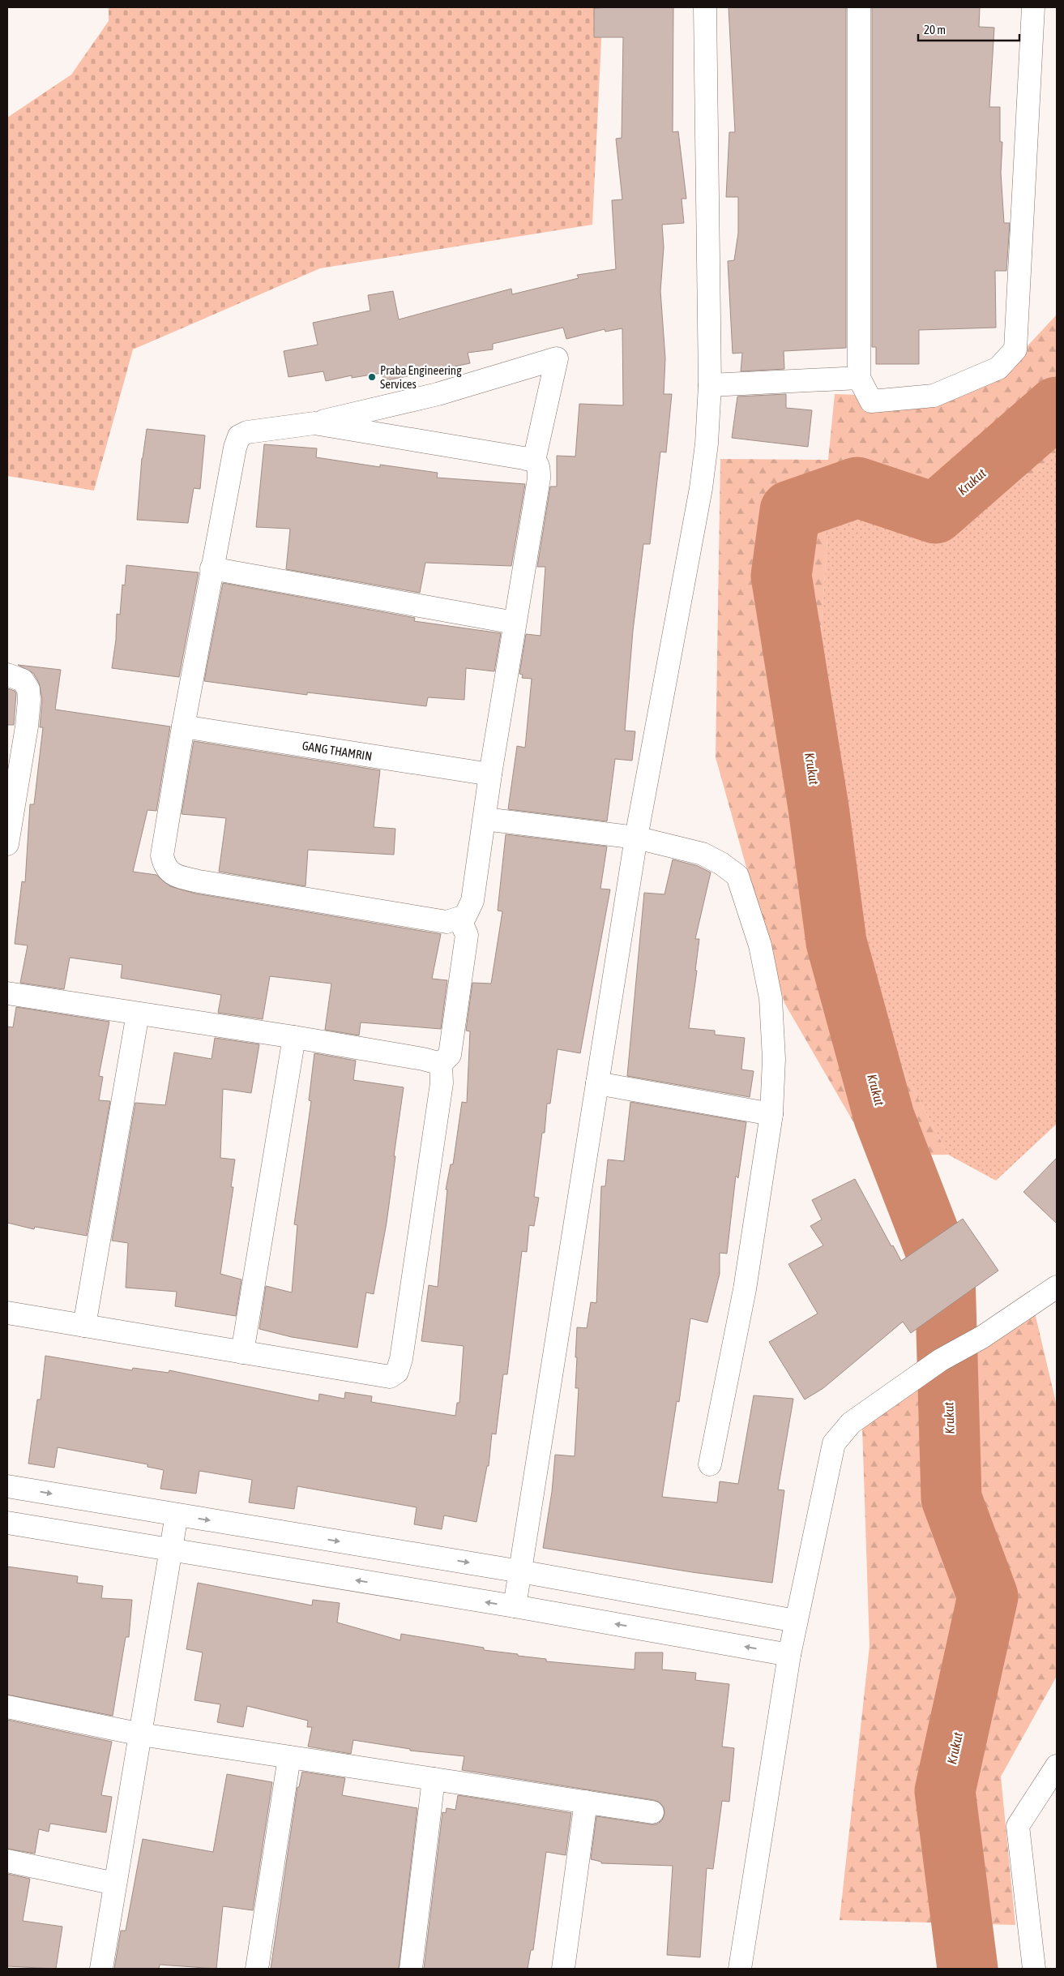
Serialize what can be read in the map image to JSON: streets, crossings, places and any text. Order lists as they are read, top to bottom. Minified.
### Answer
{"streets":{"street":["GANG THAMRIN"]},"water":["Krukut"],"places":["Praba Engineering Services"],"scale_bar":"20 m"}
